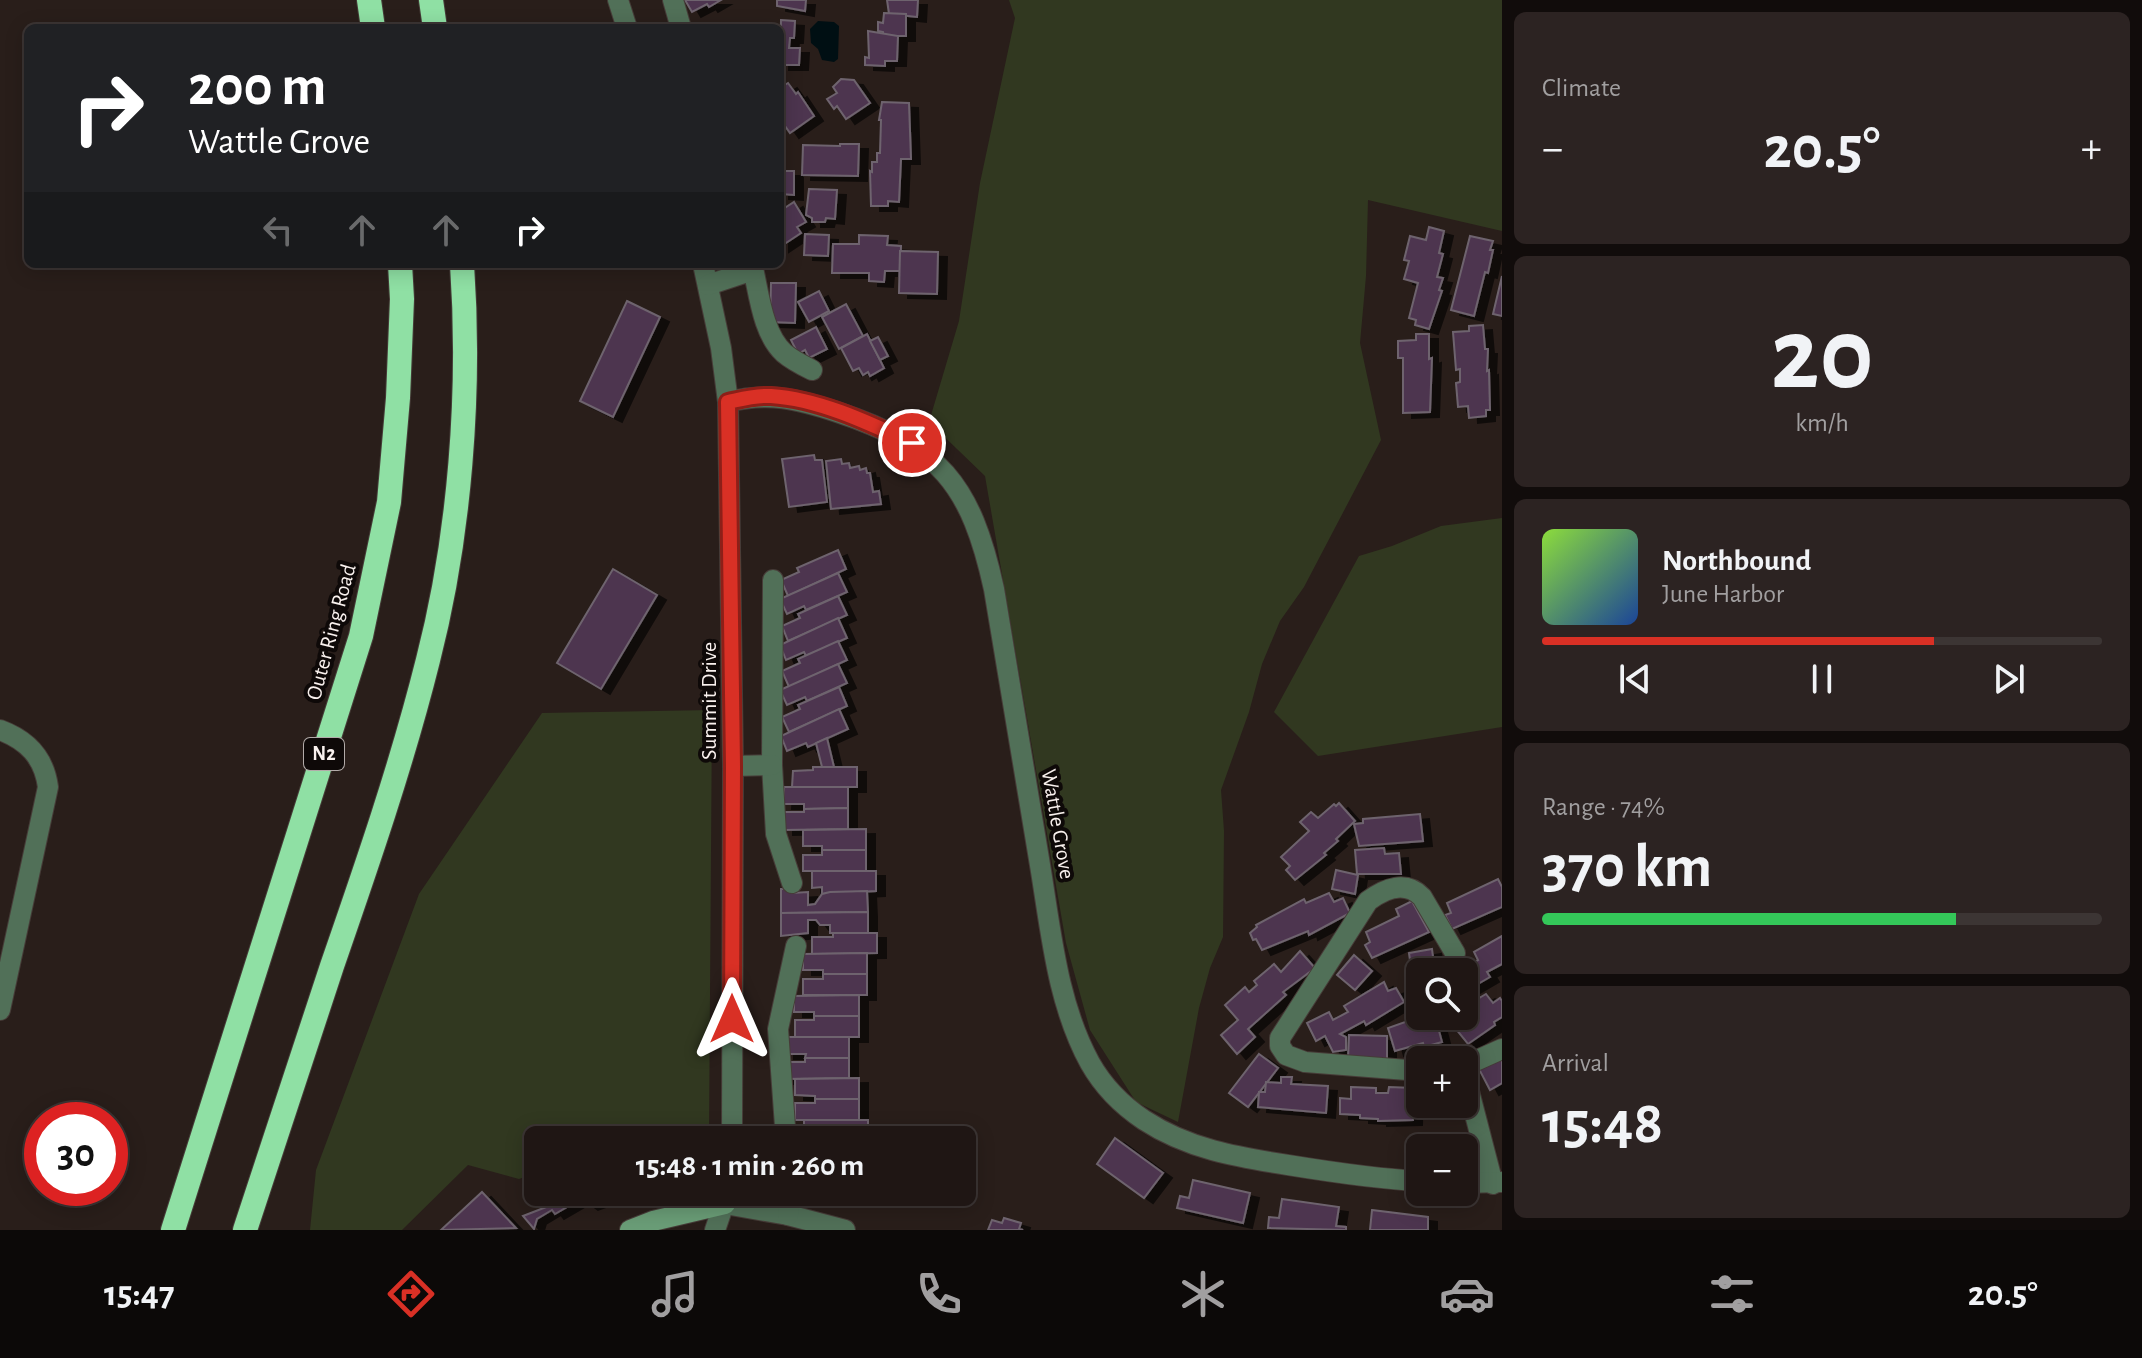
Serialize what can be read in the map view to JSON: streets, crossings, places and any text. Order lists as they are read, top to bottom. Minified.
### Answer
{"streets":{"highway":["Outer Ring Road","N2"],"street":["Summit Drive","Wattle Grove"]},"crossings":[["Summit Drive","Wattle Grove"]],"page":{"tile":["Climate",["20","km/h"],["Range · 74%","370 km"],["Arrival","15:48"]],"turn":["200 m","Wattle Grove"],"heat":["−","20.5°","+"],"song":["Northbound","June Harbor"],"map_buttons":["+","−"],"limit":"30","trip":"15:48 · 1 min · 260 m","tabs":["15:47","20.5°"]}}
